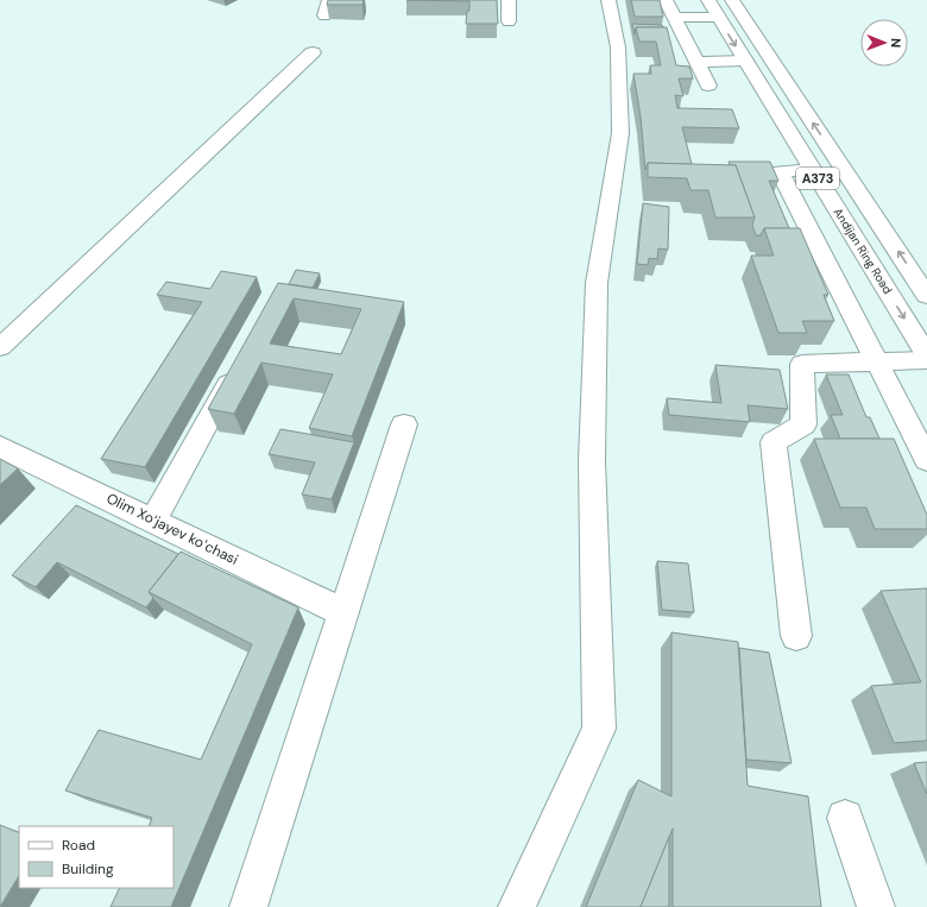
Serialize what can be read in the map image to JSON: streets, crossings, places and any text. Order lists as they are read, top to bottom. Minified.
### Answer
{"streets":{"main road":["A373","Andijan Ring Road","Olim Xoʻjayev koʻchasi"]},"legend":["Road","Building"],"north":"right"}
